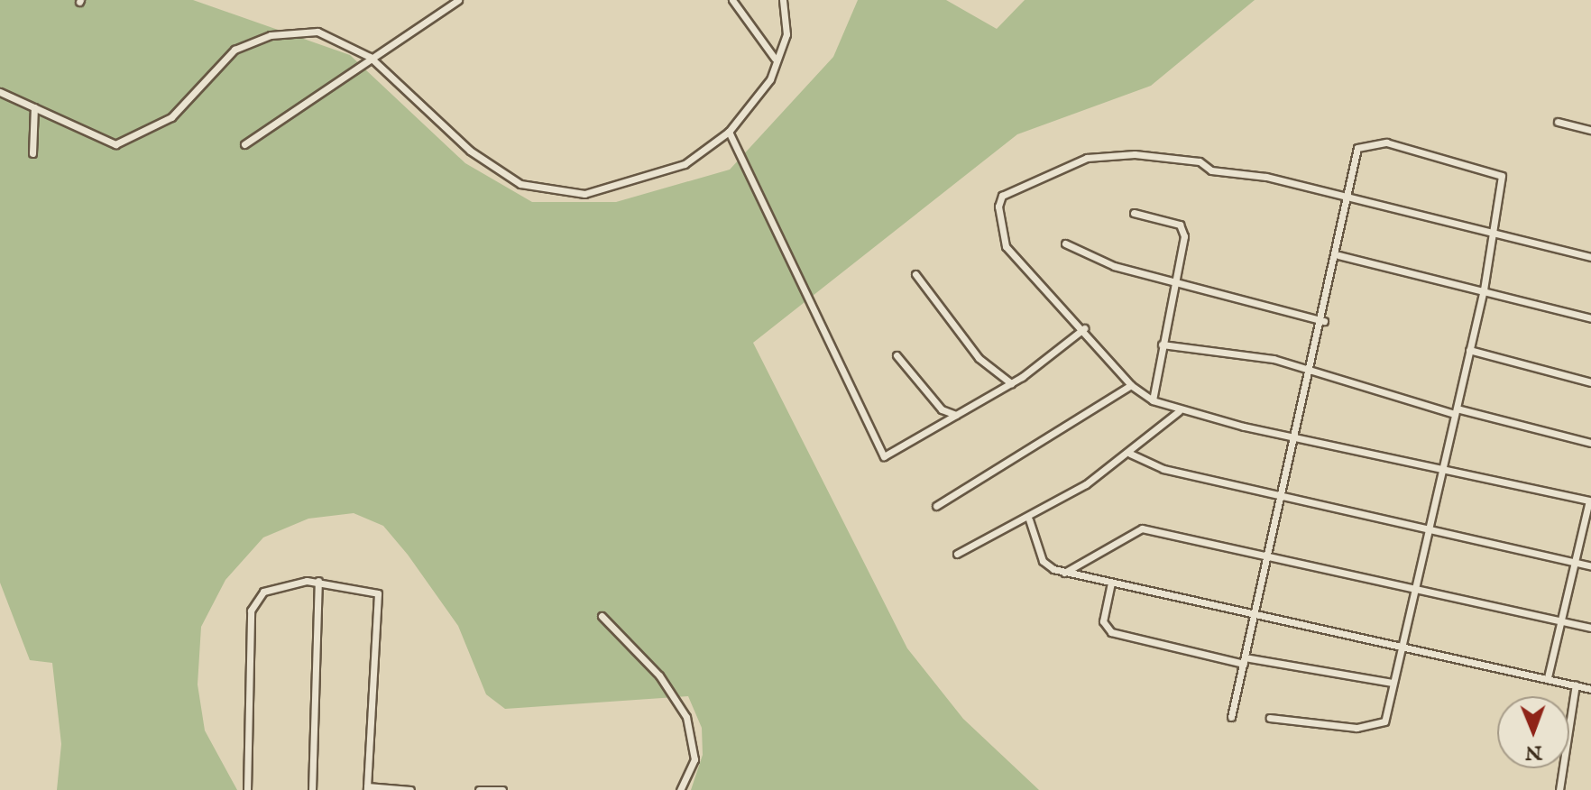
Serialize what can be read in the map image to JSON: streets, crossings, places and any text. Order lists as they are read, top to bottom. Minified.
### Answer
{"north":"bottom"}
